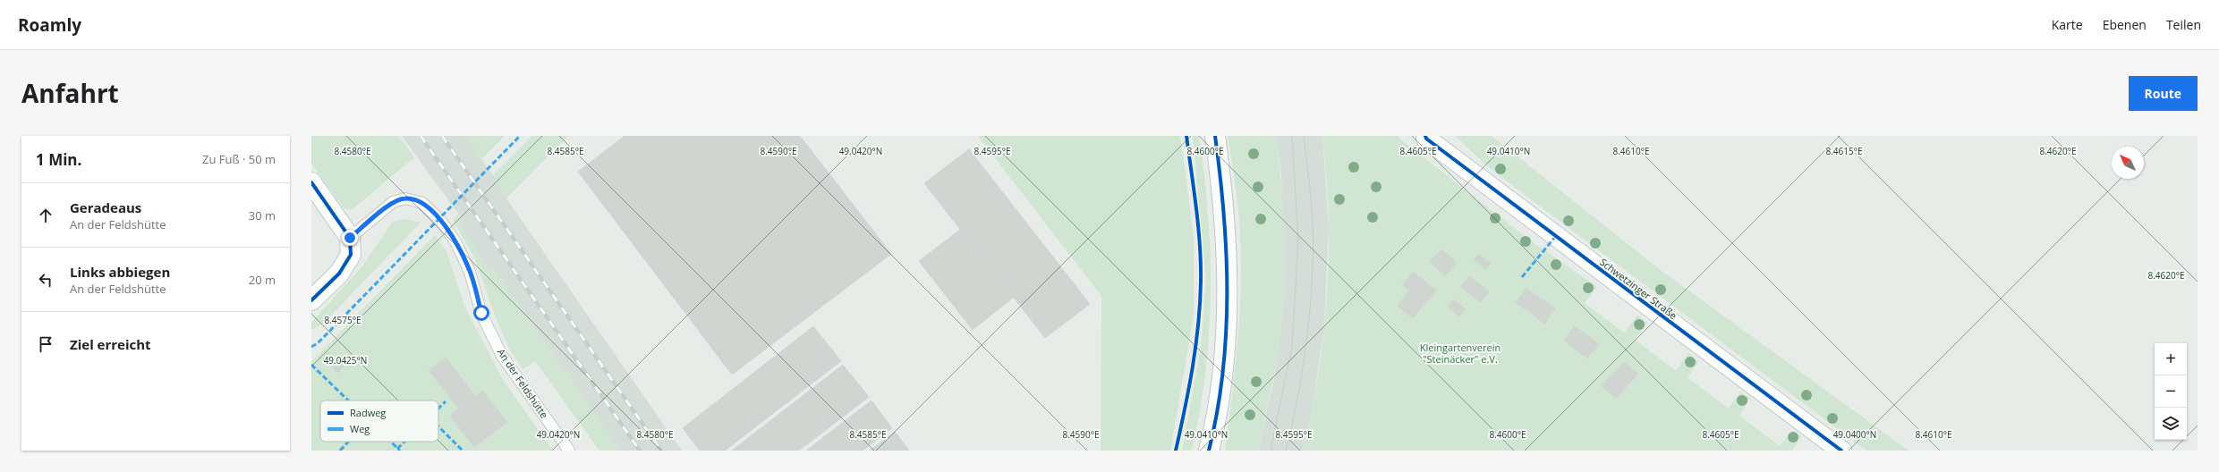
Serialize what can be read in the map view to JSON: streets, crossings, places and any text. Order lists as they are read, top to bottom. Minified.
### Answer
{"streets":{"street":["Schwetzinger Straße"],"lane":["An der Feldshütte"]},"parks":["Kleingartenverein \"Steinäcker\" e.V."],"legend":["Radweg","Weg"],"north":"top left","page":{"header":"Roamly","nav":["Karte","Ebenen","Teilen"],"title":"Anfahrt","buttons":"Route","heading":["1 Min.","Zu Fuß · 50 m"],"list":[["Geradeaus","An der Feldshütte","30 m"],["Links abbiegen","An der Feldshütte","20 m"],"Ziel erreicht"],"map_buttons":["+","−"]},"coordinates":["8.4580°E","8.4585°E","8.4590°E","49.0420°N","8.4595°E","8.4600°E","8.4605°E","49.0410°N","8.4610°E","8.4615°E","8.4620°E","8.4575°E","49.0425°N","49.0400°N"]}
